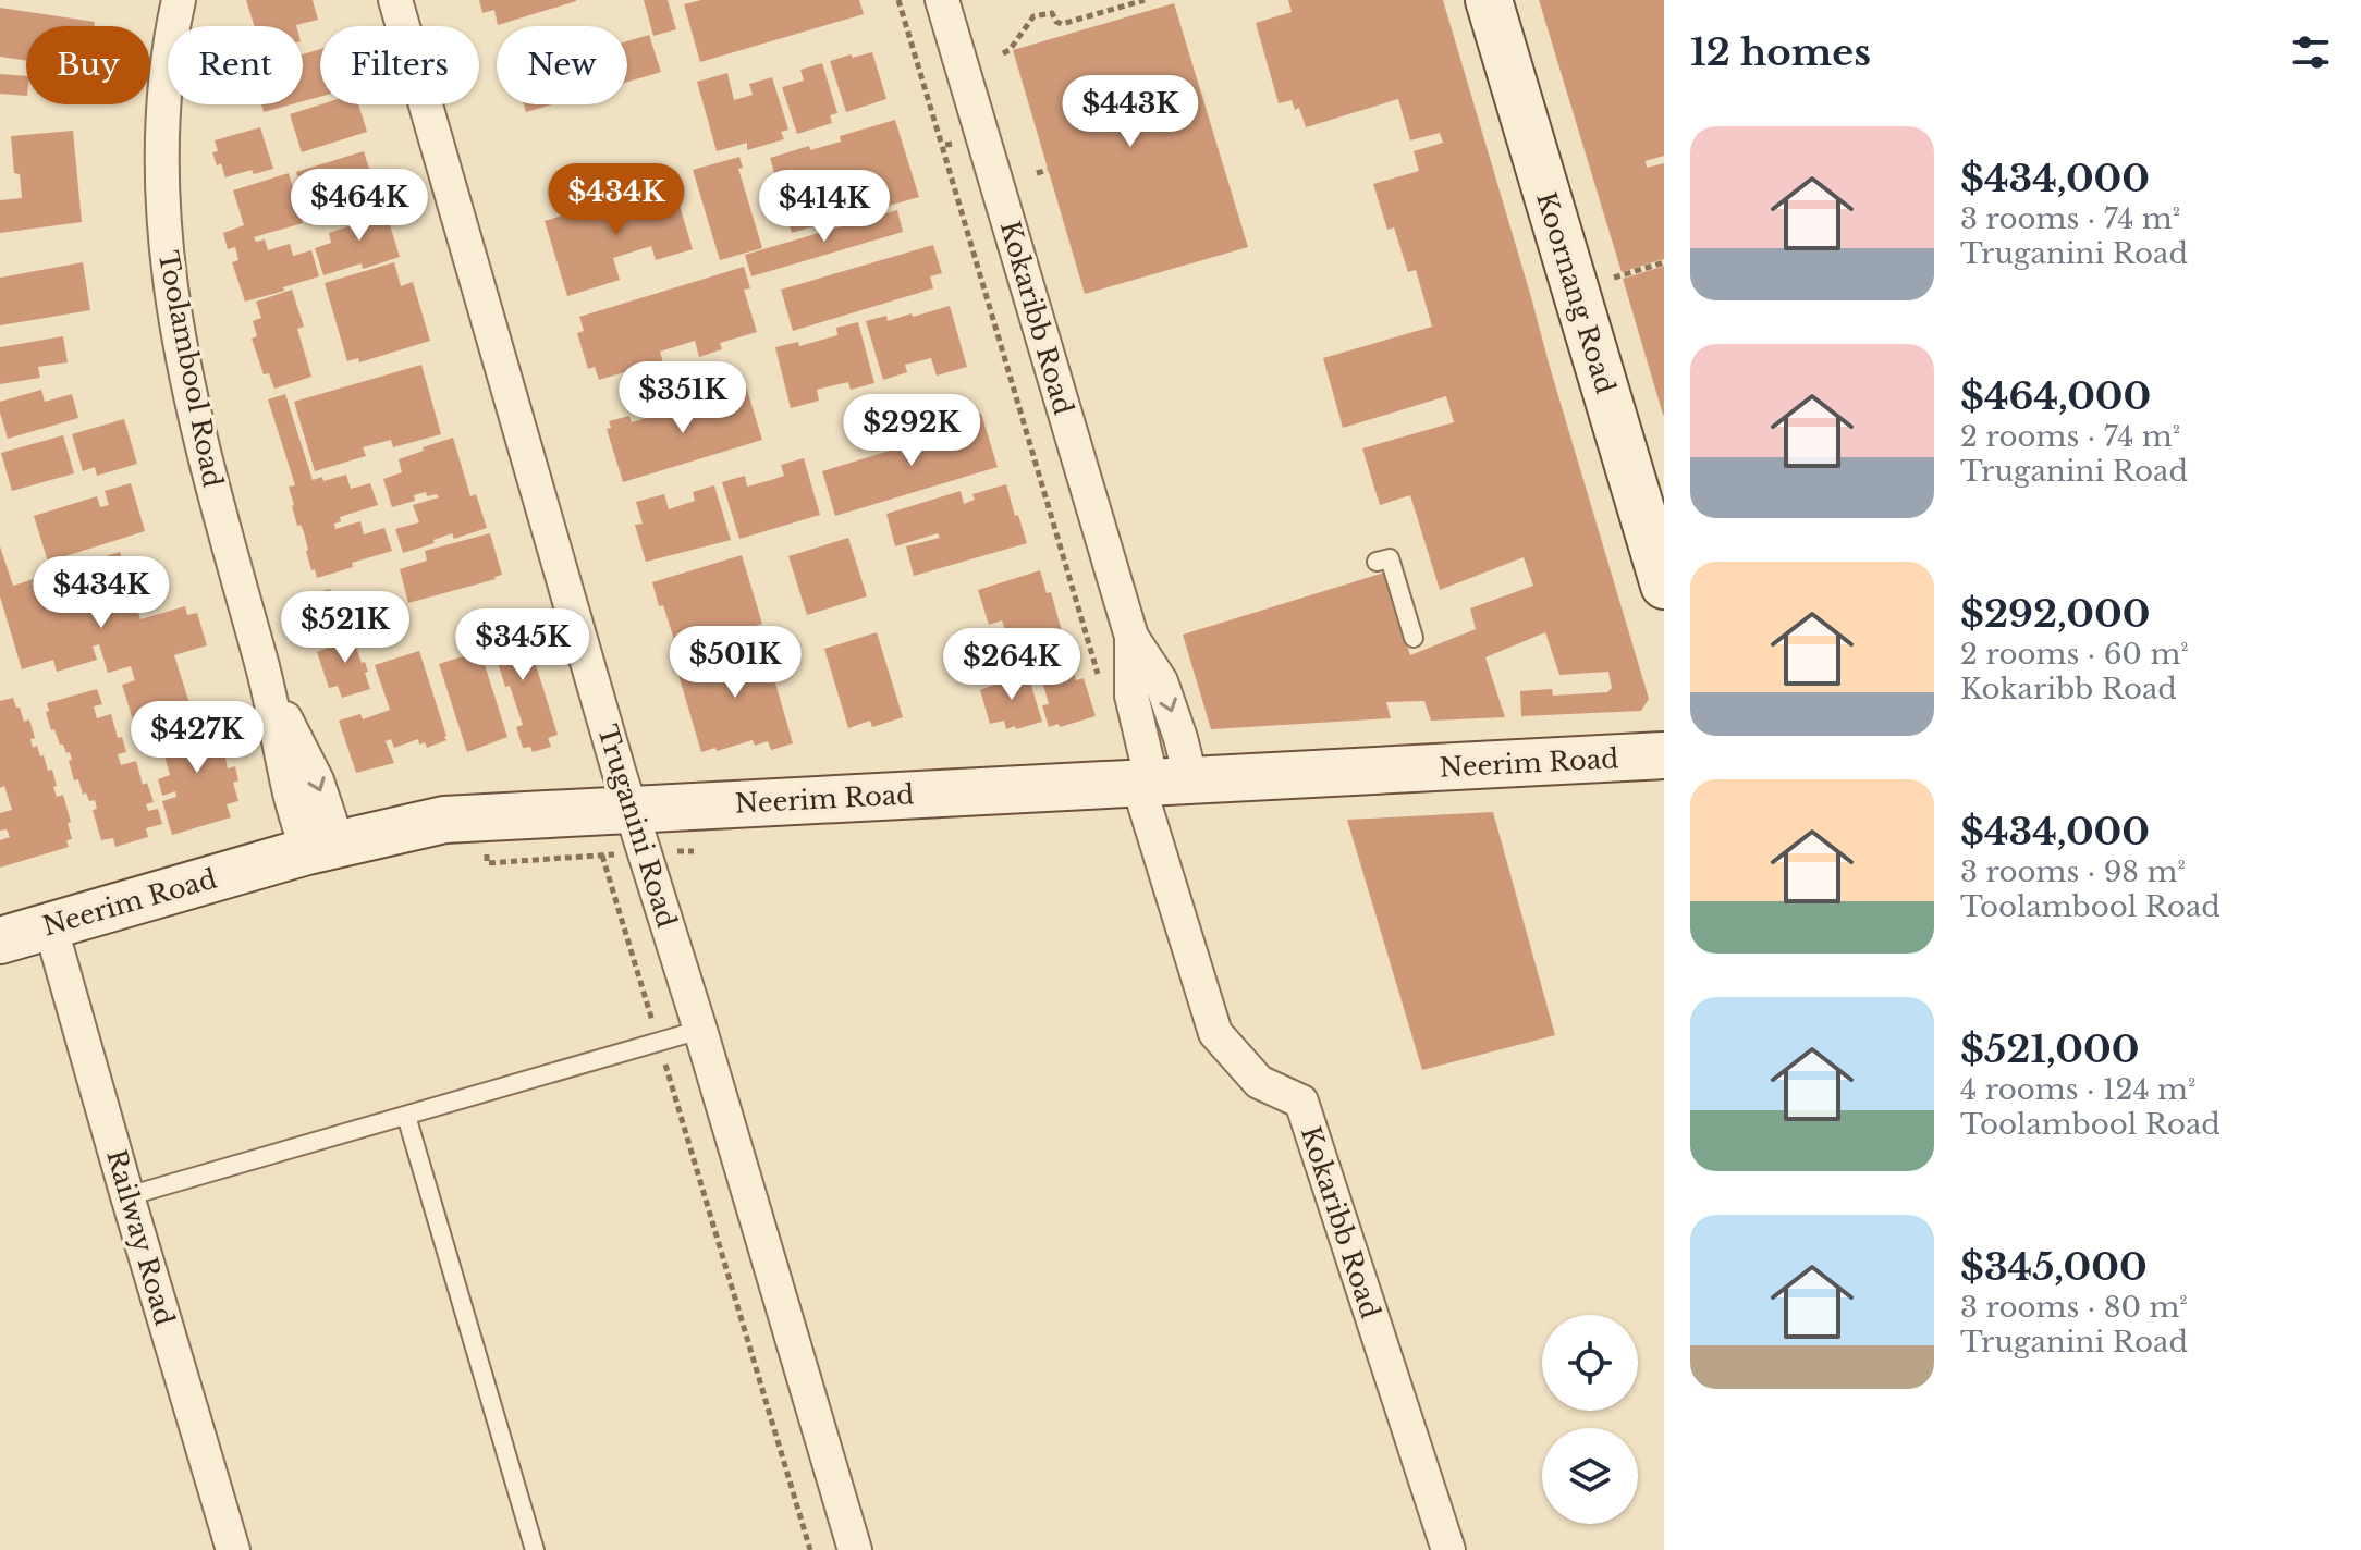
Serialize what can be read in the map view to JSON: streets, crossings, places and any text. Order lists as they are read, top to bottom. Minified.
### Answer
{"streets":{"main road":["Koornang Road","Neerim Road"],"street":["Kokaribb Road","Toolambool Road","Truganini Road","Railway Road"]},"crossings":[["Kokaribb Road","Neerim Road"],["Toolambool Road","Neerim Road"],["Neerim Road","Truganini Road"],["Neerim Road","Railway Road"]],"page":{"heading":"12 homes","chip":["Buy","Rent","Filters","New"],"price":["$443K","$434K","$464K","$414K","$351K","$292K","$434K","$521K","$345K","$501K","$264K","$427K"],"list":[{"name":"$434,000","note":"3 rooms · 74 m² · Truganini Road"},{"name":"$464,000","note":"2 rooms · 74 m² · Truganini Road"},{"name":"$292,000","note":"2 rooms · 60 m² · Kokaribb Road"},{"name":"$434,000","note":"3 rooms · 98 m² · Toolambool Road"},{"name":"$521,000","note":"4 rooms · 124 m² · Toolambool Road"},{"name":"$345,000","note":"3 rooms · 80 m² · Truganini Road"}]}}
